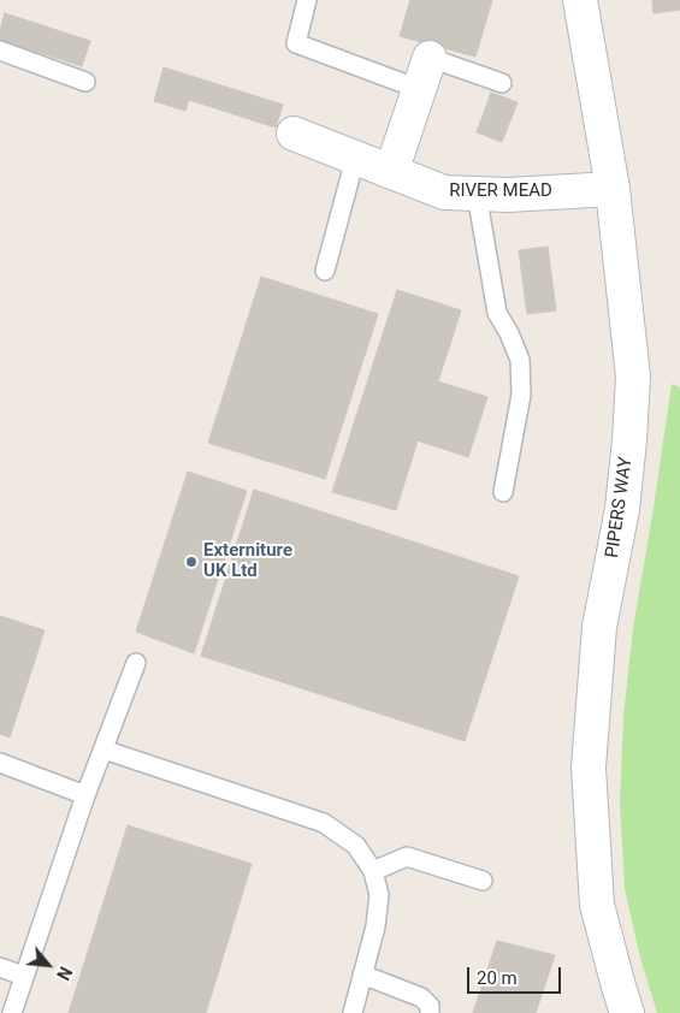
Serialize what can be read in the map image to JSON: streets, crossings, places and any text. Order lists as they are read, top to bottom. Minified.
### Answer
{"streets":{"street":["RIVER MEAD","PIPERS WAY"]},"crossings":[["RIVER MEAD","PIPERS WAY"]],"places":["Externiture UK Ltd"],"scale_bar":"20 m","north":"bottom right"}
